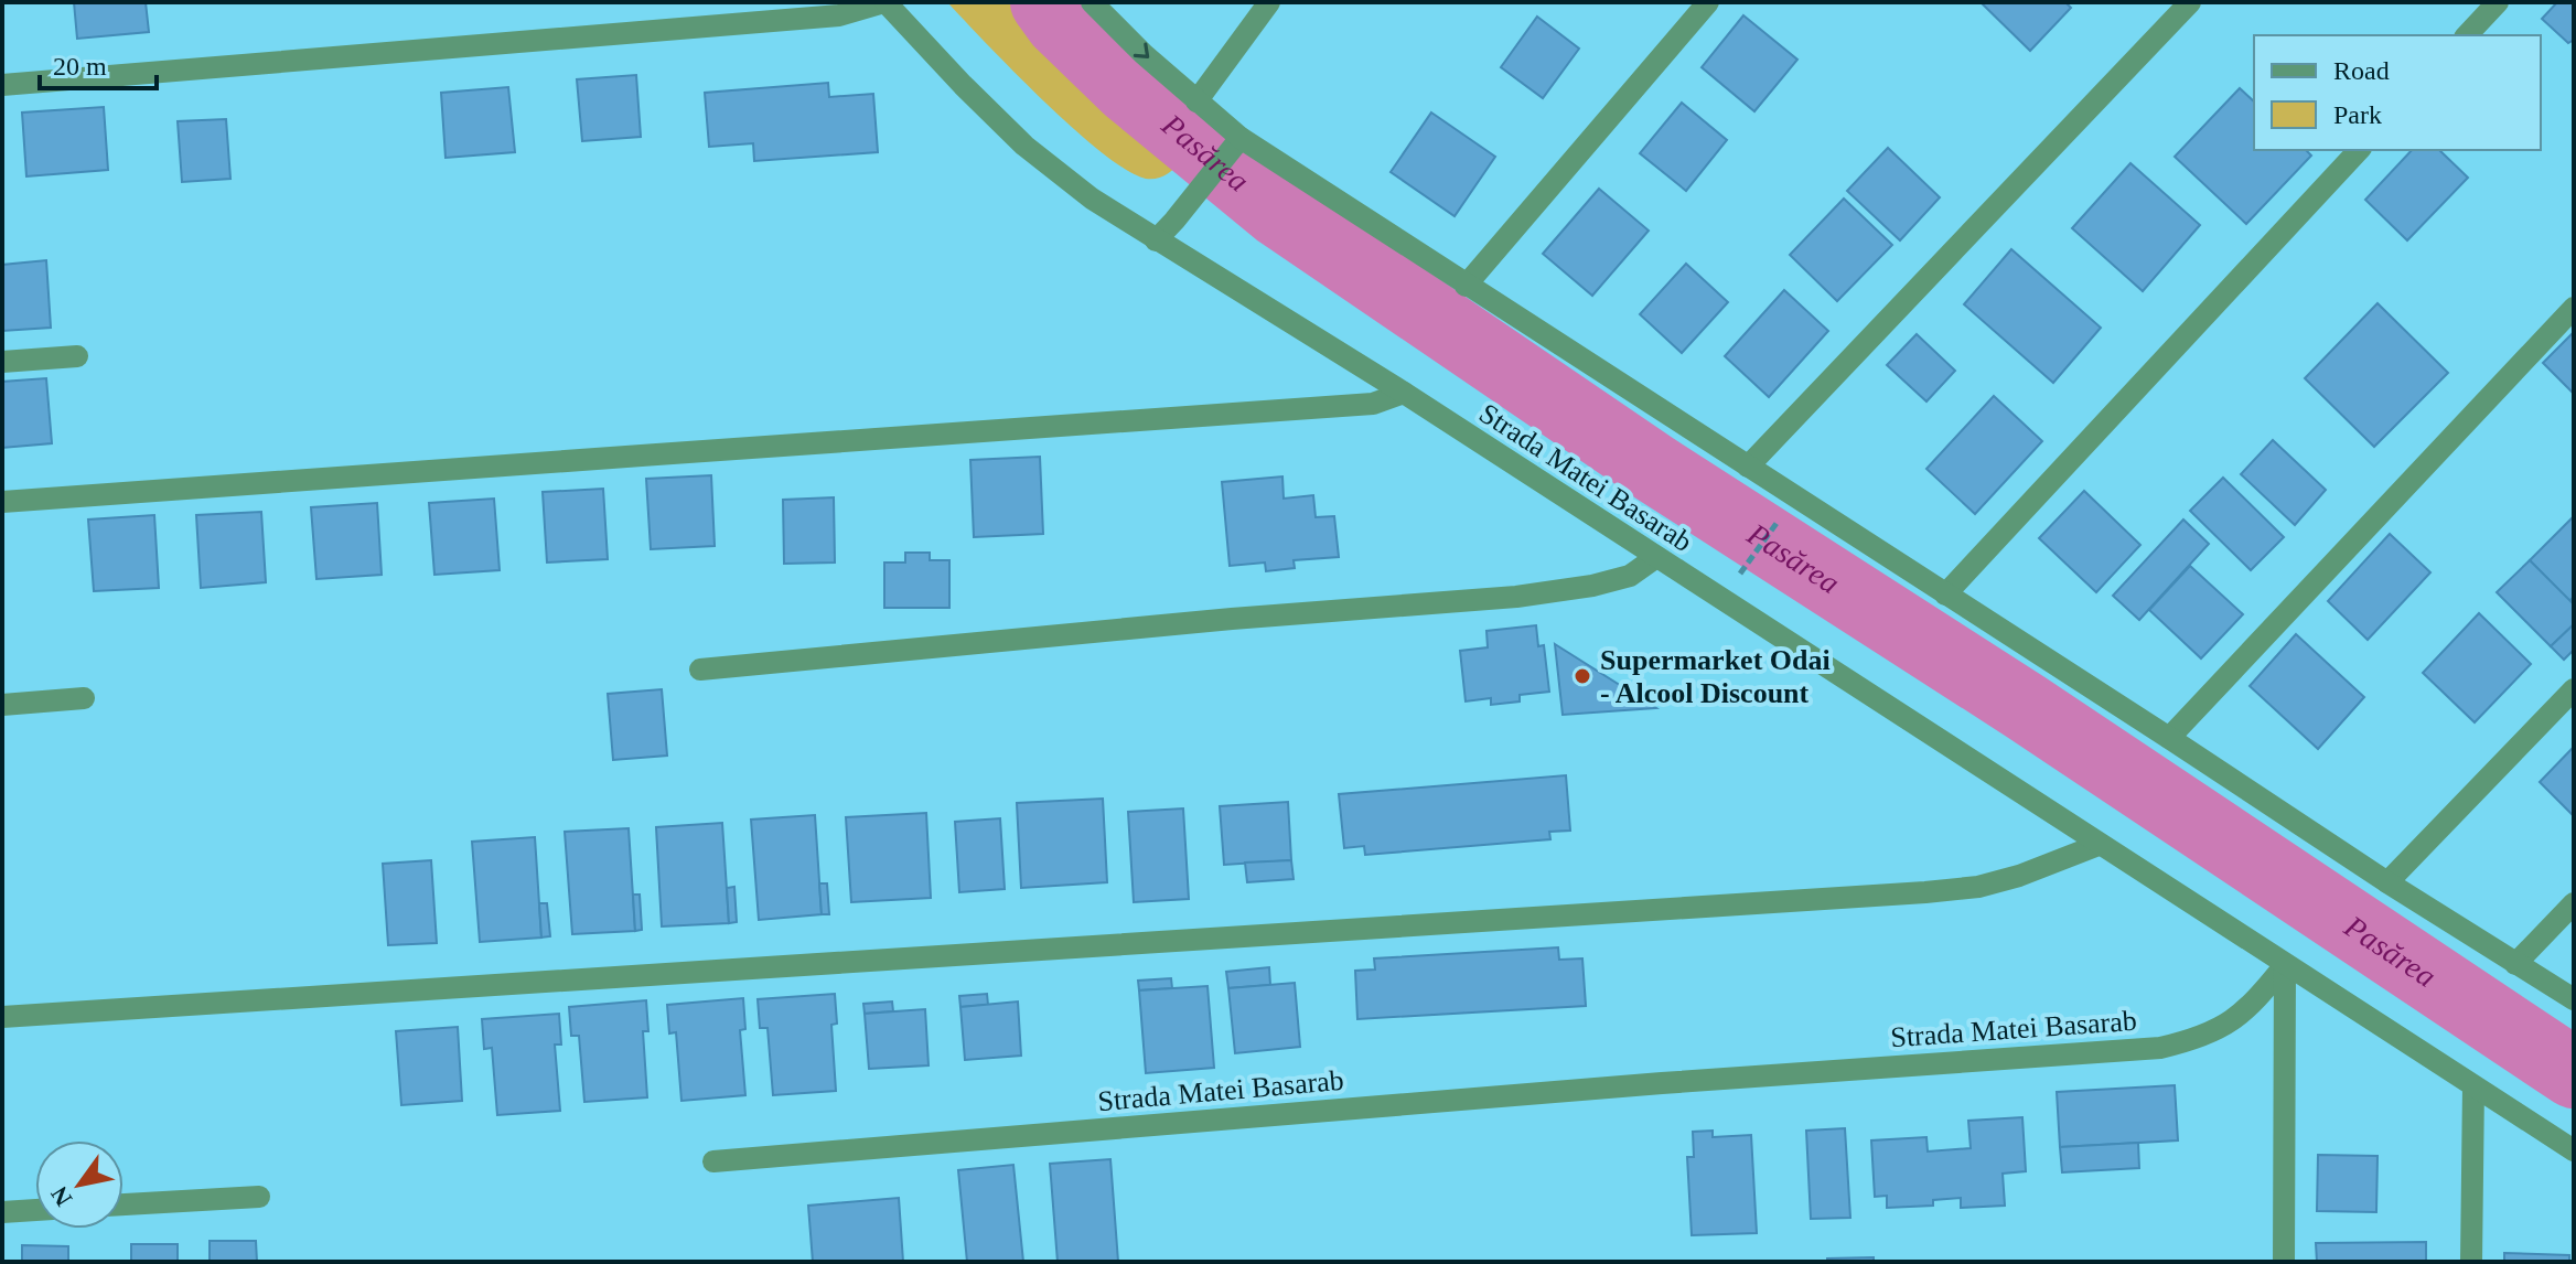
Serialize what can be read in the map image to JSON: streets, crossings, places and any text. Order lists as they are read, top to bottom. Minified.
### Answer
{"streets":{"street":["Strada Matei Basarab"]},"water":["Pasărea"],"places":["Supermarket Odai - Alcool Discount"],"legend":["Road","Park"],"scale_bar":"20 m","north":"bottom left"}
